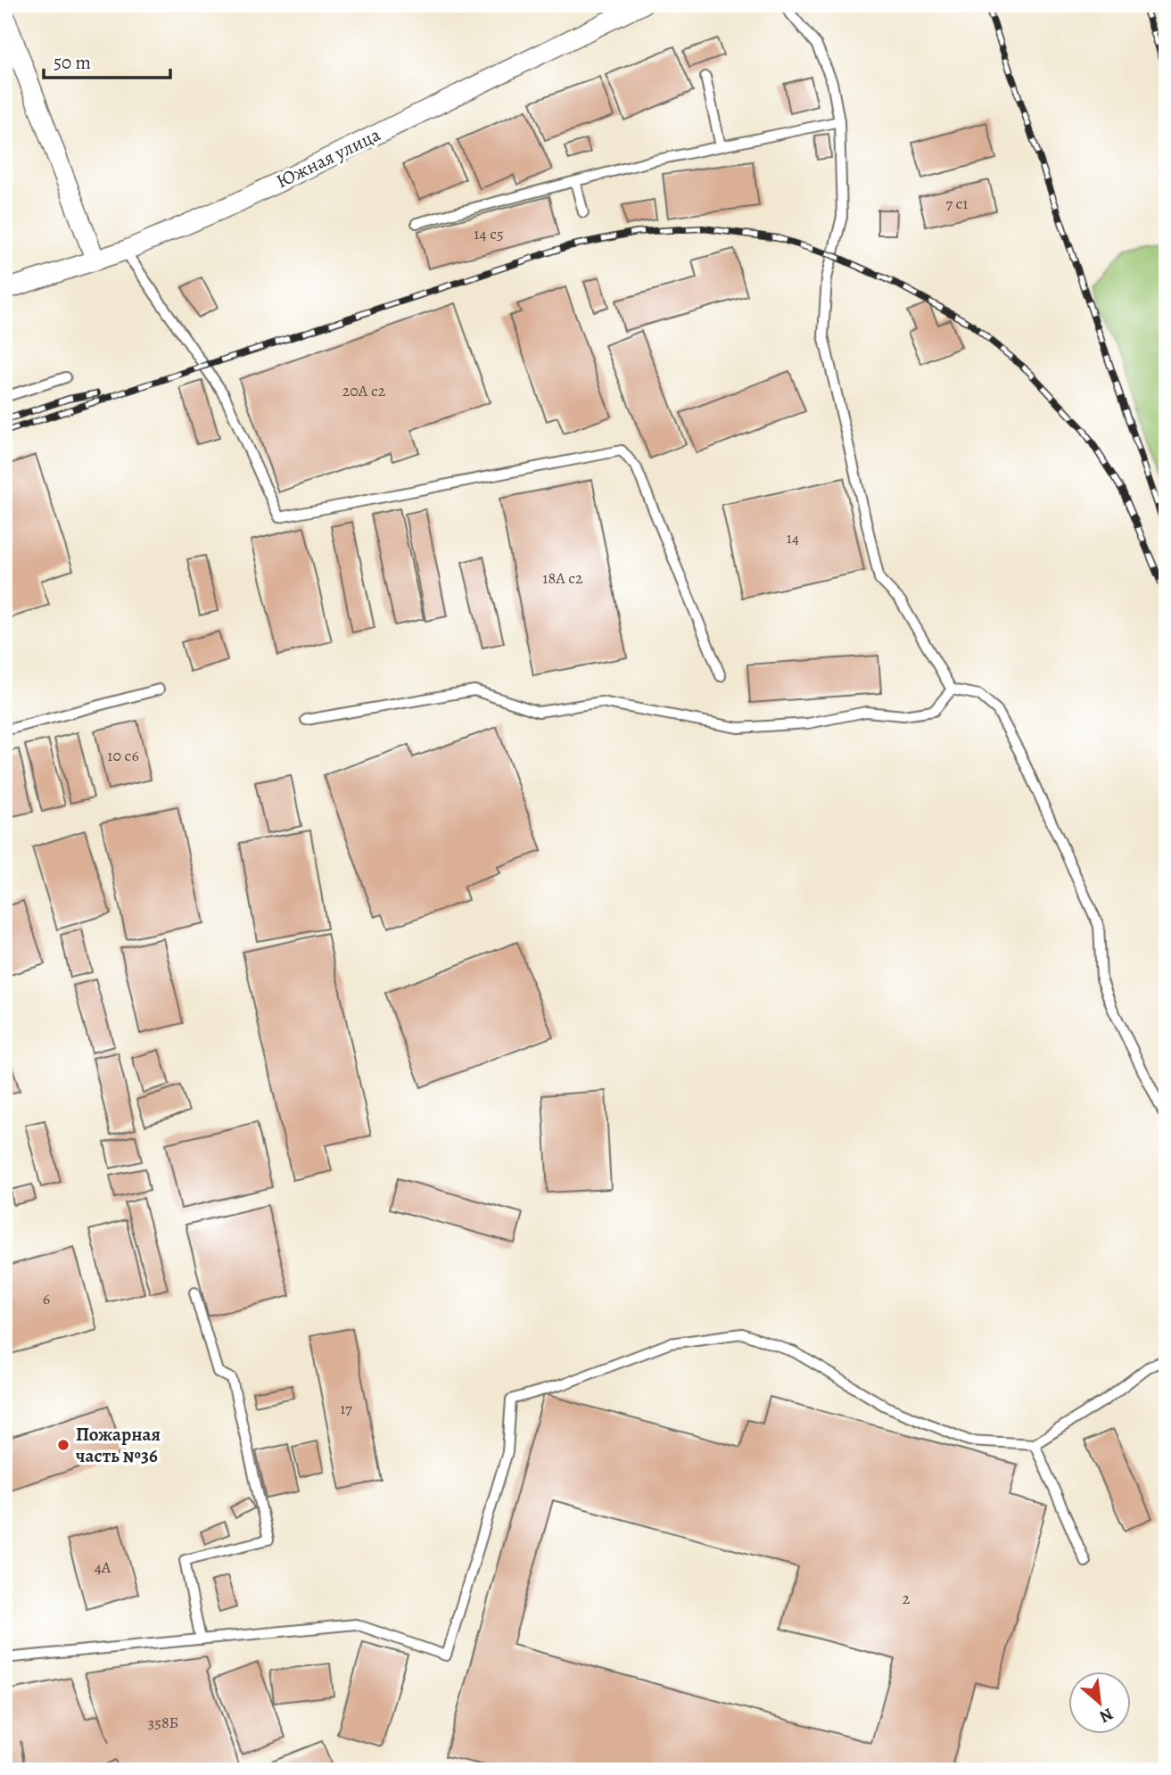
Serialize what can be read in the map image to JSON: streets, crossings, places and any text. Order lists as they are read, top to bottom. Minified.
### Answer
{"streets":{"street":["Южная улица"]},"places":["Пожарная часть №36"],"house_numbers":["7 с1","14 с5","20А с2","14","18А с2","10 с6","6","17","4А","2","358Б"],"scale_bar":"50 m","north":"bottom right"}
